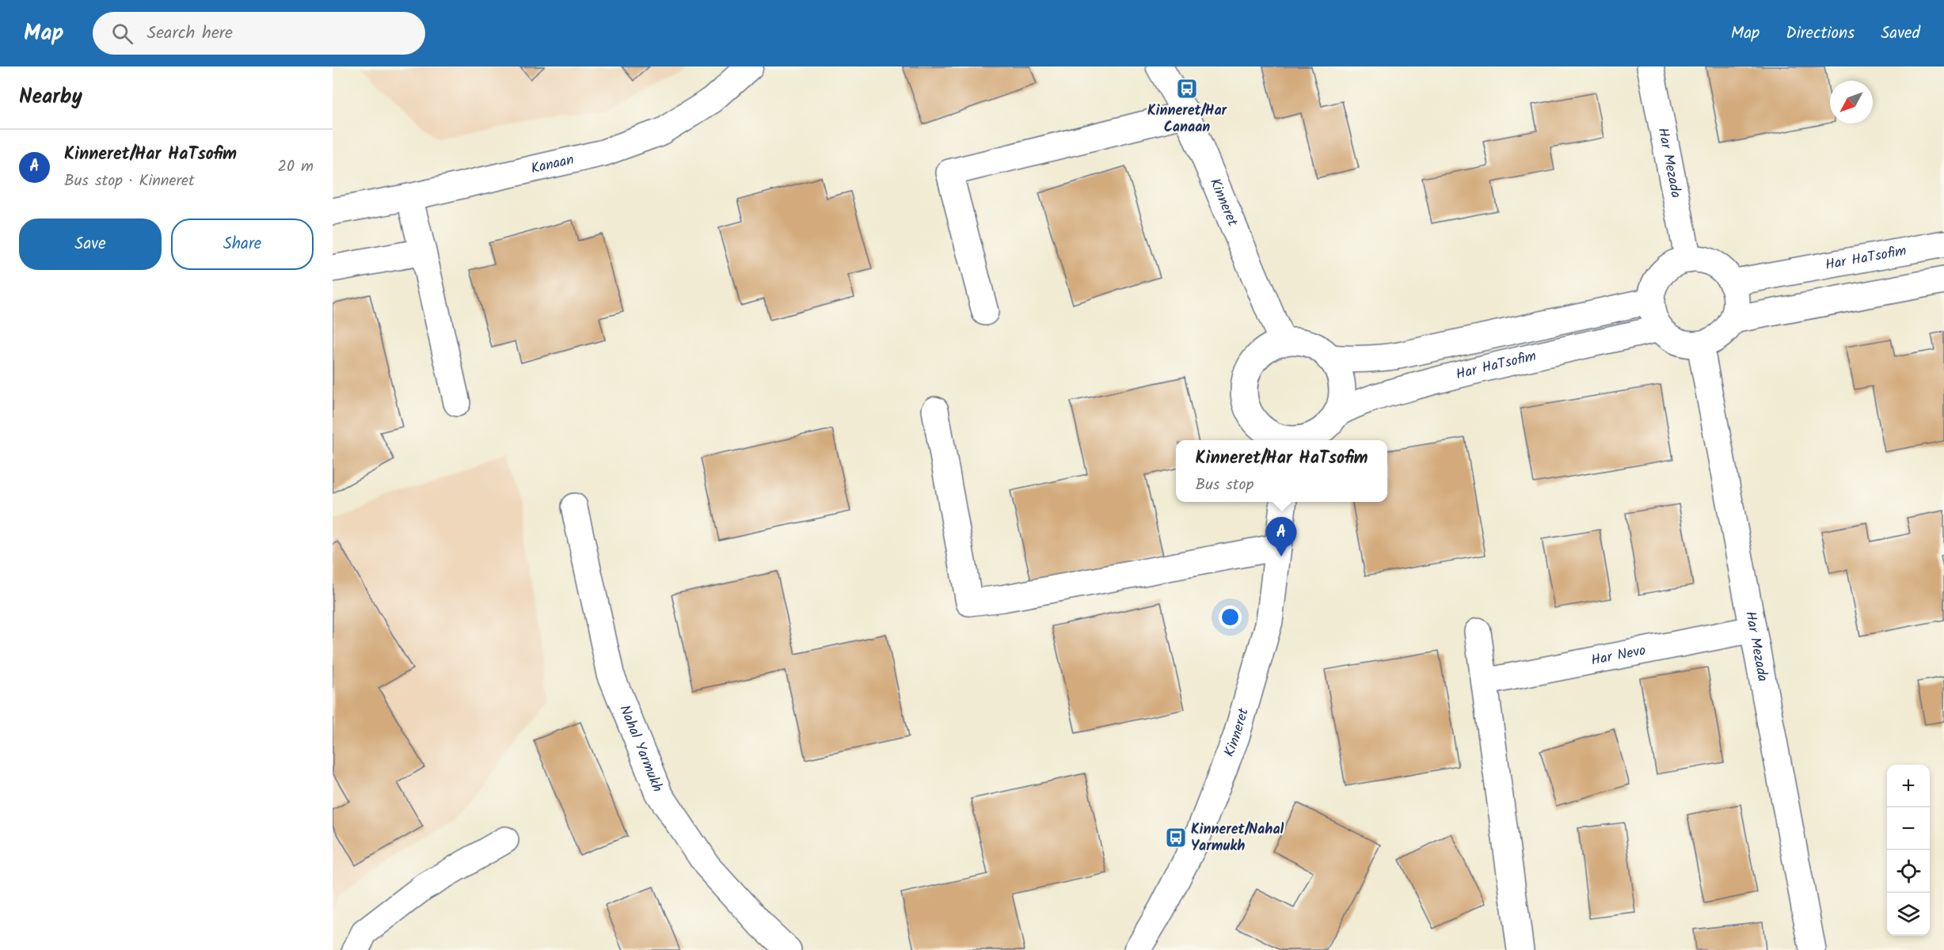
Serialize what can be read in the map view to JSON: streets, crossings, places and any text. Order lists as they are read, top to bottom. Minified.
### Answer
{"streets":{"street":["Har Mezada","Kanaan","Kinneret","Har HaTsofim","Har Nevo","Nahal Yarmukh"]},"crossings":[["Har Mezada","Har HaTsofim"],["Har Mezada","Har Nevo"]],"places":{"bus stop":["Kinneret/Har Canaan","Kinneret/Nahal Yarmukh"]},"north":"bottom left","page":{"header":"Map","search":"Search here","nav":["Map","Directions","Saved"],"heading":"Nearby","list":[{"mark":"A","name":"Kinneret/Har HaTsofim","note":"Bus stop · Kinneret","value":"20 m"}],"buttons":["Save","Share"],"popup":["Kinneret/Har HaTsofim","Bus stop"],"pins":"A","map_buttons":["+","−"]}}
